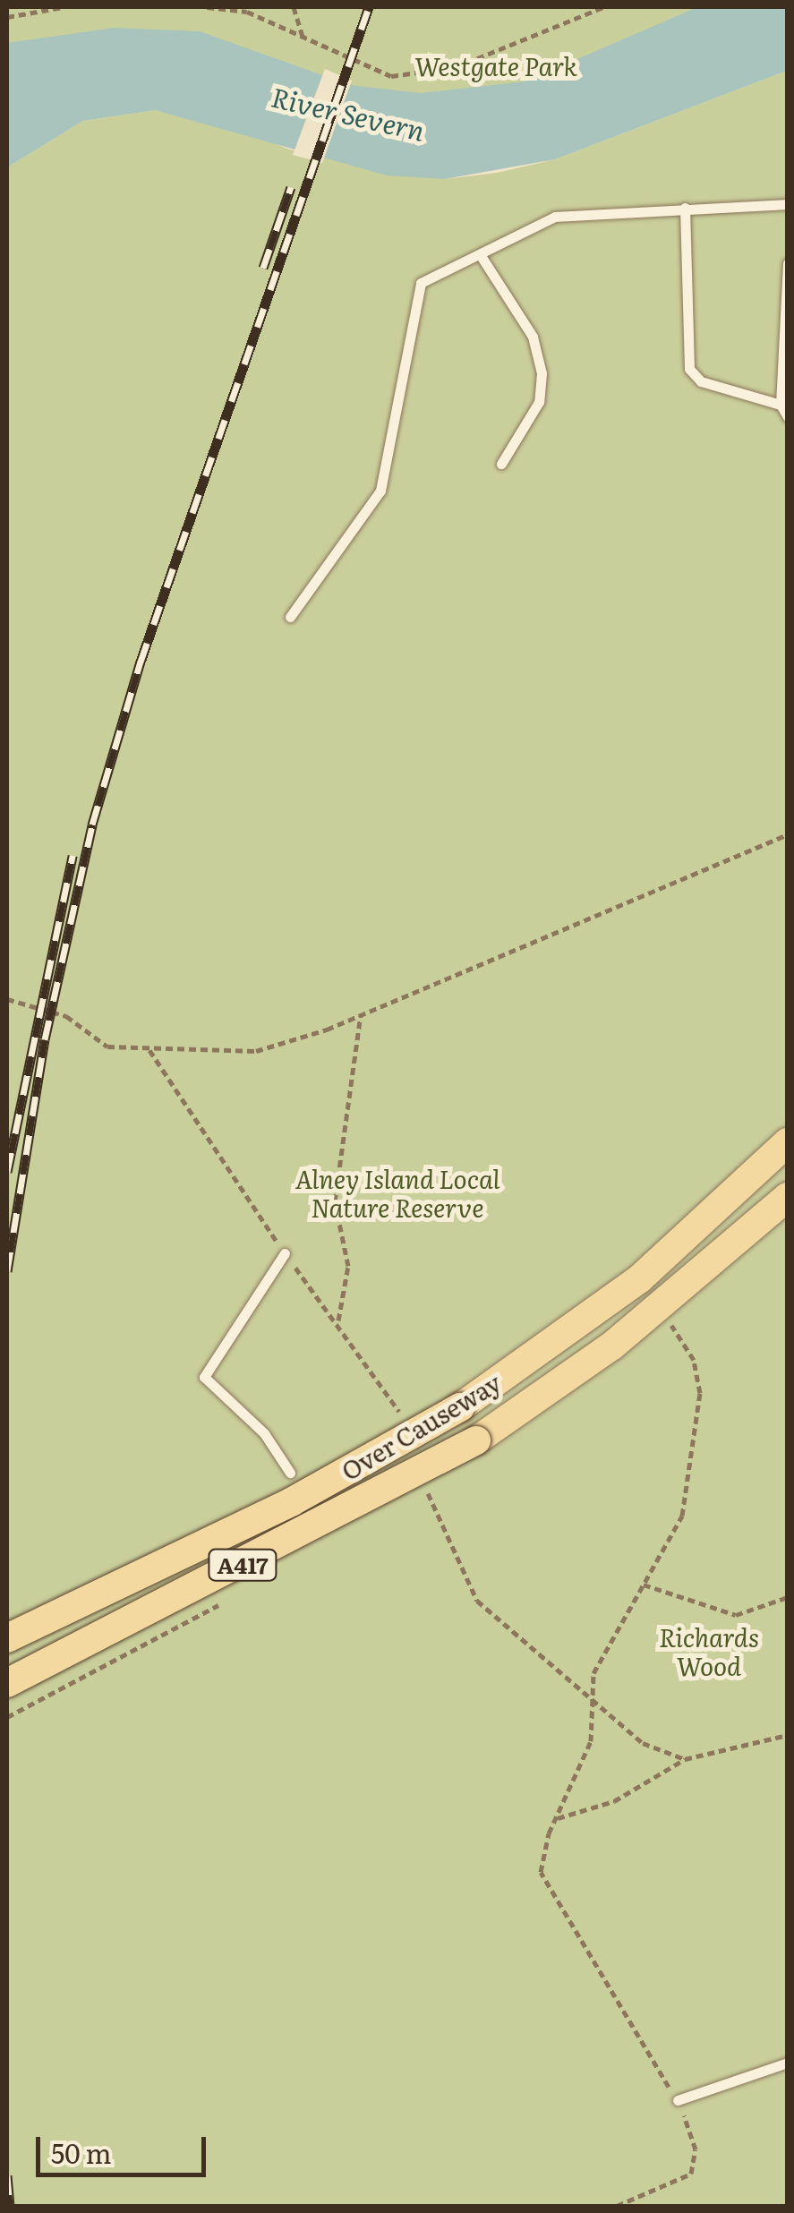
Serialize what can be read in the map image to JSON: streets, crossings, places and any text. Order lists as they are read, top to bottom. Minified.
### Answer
{"streets":{"main road":["Over Causeway","A417"]},"water":["River Severn"],"parks":["Westgate Park","Alney Island Local Nature Reserve","Richards Wood"],"scale_bar":"50 m"}
